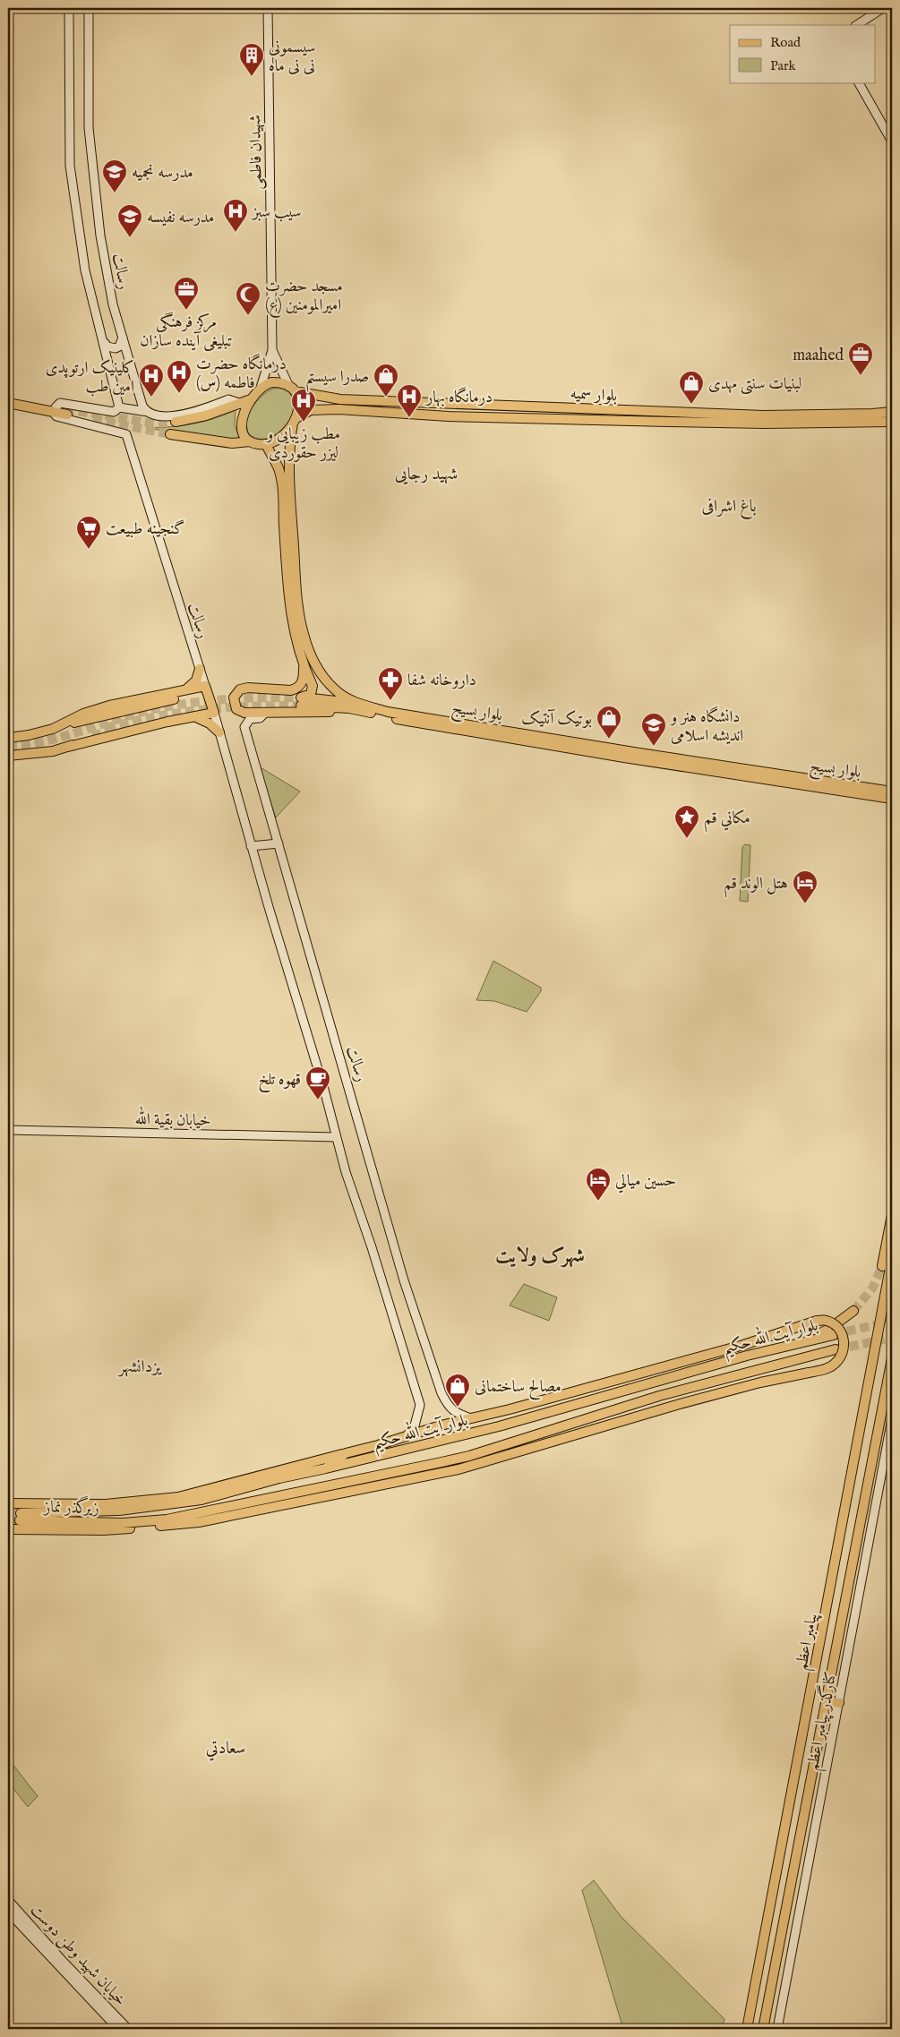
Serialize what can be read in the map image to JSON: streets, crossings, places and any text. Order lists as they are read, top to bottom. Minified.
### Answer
{"streets":{"main road":["شهیدان فاطمی","رسالت","بلوار سمیه","بلوار بسیج","خیابان بقیة الله","بلوار آیت الله حکیم","زیرگذر نماز","پیامبر اعظم","کنارگذر پیامبر اعظم","خیابان شهید وطن دوست"]},"crossings":[["بلوار سمیه","بلوار بسیج"],["بلوار آیت الله حکیم","زیرگذر نماز"]],"districts":["شهید رجایی","باغ اشرافی","شهرک ولایت","یزدانشهر","سعادتي"],"places":{"building":["سیسمونی نی نی ماه"],"school or university":["مدرسه نجمیه","مدرسه نفیسه","دانشگاه هنر و اندیشه اسلامی"],"hospital":["سیب سبز","درمانگاه حضرت فاطمه (س)","کلینیک ارتوپدی امین طب","درمانگاه بهار","مطب زیبایی و لیزر حقوردی"],"office":["مرکز فرهنگی تبلیغی آینده سازان","maahed"],"mosque":["مسجد حضرت امیرالمومنین (ع)"],"shop":["صدرا سیستم","لبنیات سنتی مهدی","بوتیک آنتیک","مصالح ساختمانی"],"supermarket":["گنجینه طبیعت"],"pharmacy":["داروخانه شفا"],"place":["مكاني قم"],"hotel":["هتل الوند قم","حسين ميالي"],"cafe":["قهوه تلخ"]},"legend":["Road","Park"]}
